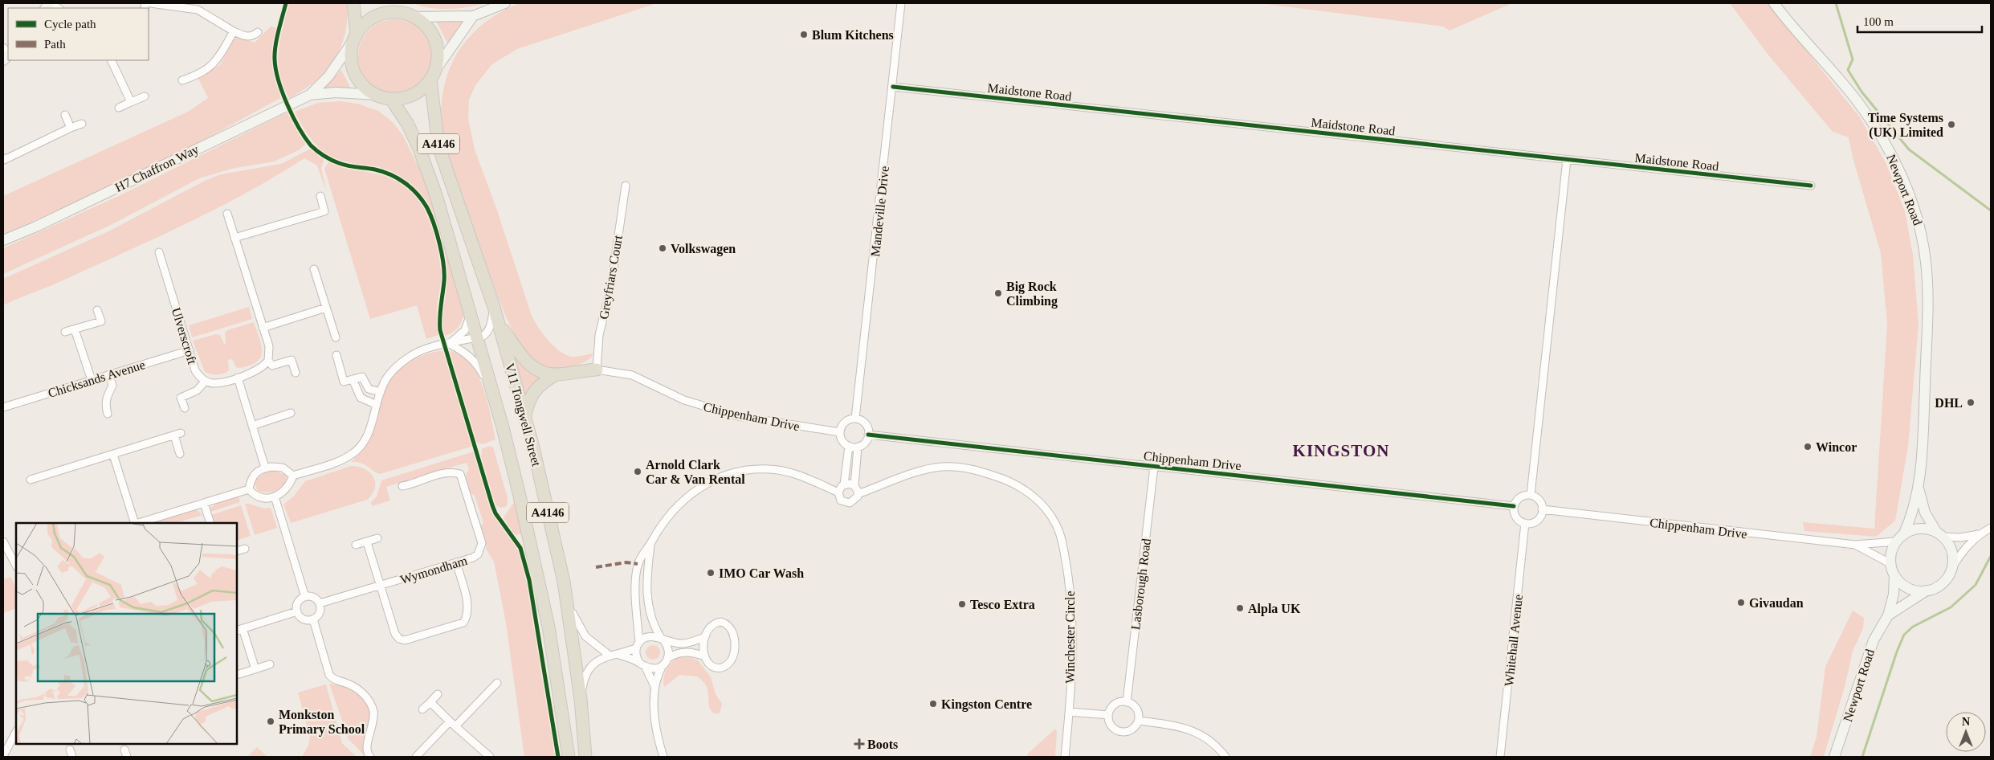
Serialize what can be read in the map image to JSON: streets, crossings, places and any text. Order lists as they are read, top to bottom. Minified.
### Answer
{"streets":{"highway":["A4146","V11 Tongwell Street"],"street":["Maidstone Road","H7 Chaffron Way","Newport Road","Mandeville Drive","Greyfriars Court","Ulverscroft","Chicksands Avenue","Chippenham Drive","Wymondham","Lasborough Road","Winchester Circle","Whitehall Avenue"]},"crossings":[["Maidstone Road","Mandeville Drive"],["A4146","H7 Chaffron Way"],["A4146","V11 Tongwell Street"],["H7 Chaffron Way","V11 Tongwell Street"],["Newport Road","Chippenham Drive"],["Mandeville Drive","Chippenham Drive"],["Greyfriars Court","Chippenham Drive"],["Ulverscroft","Chicksands Avenue"],["Chippenham Drive","Lasborough Road"],["Chippenham Drive","Whitehall Avenue"]],"districts":["KINGSTON"],"places":{"other":["Blum Kitchens","Time Systems (UK) Limited","Volkswagen","Big Rock Climbing","DHL","Wincor","Arnold Clark Car & Van Rental","IMO Car Wash","Givaudan","Tesco Extra","Alpla UK","Kingston Centre","Monkston Primary School"],"health":["Boots"]},"legend":["Cycle path","Path"],"scale_bar":"100 m","north":"top"}
